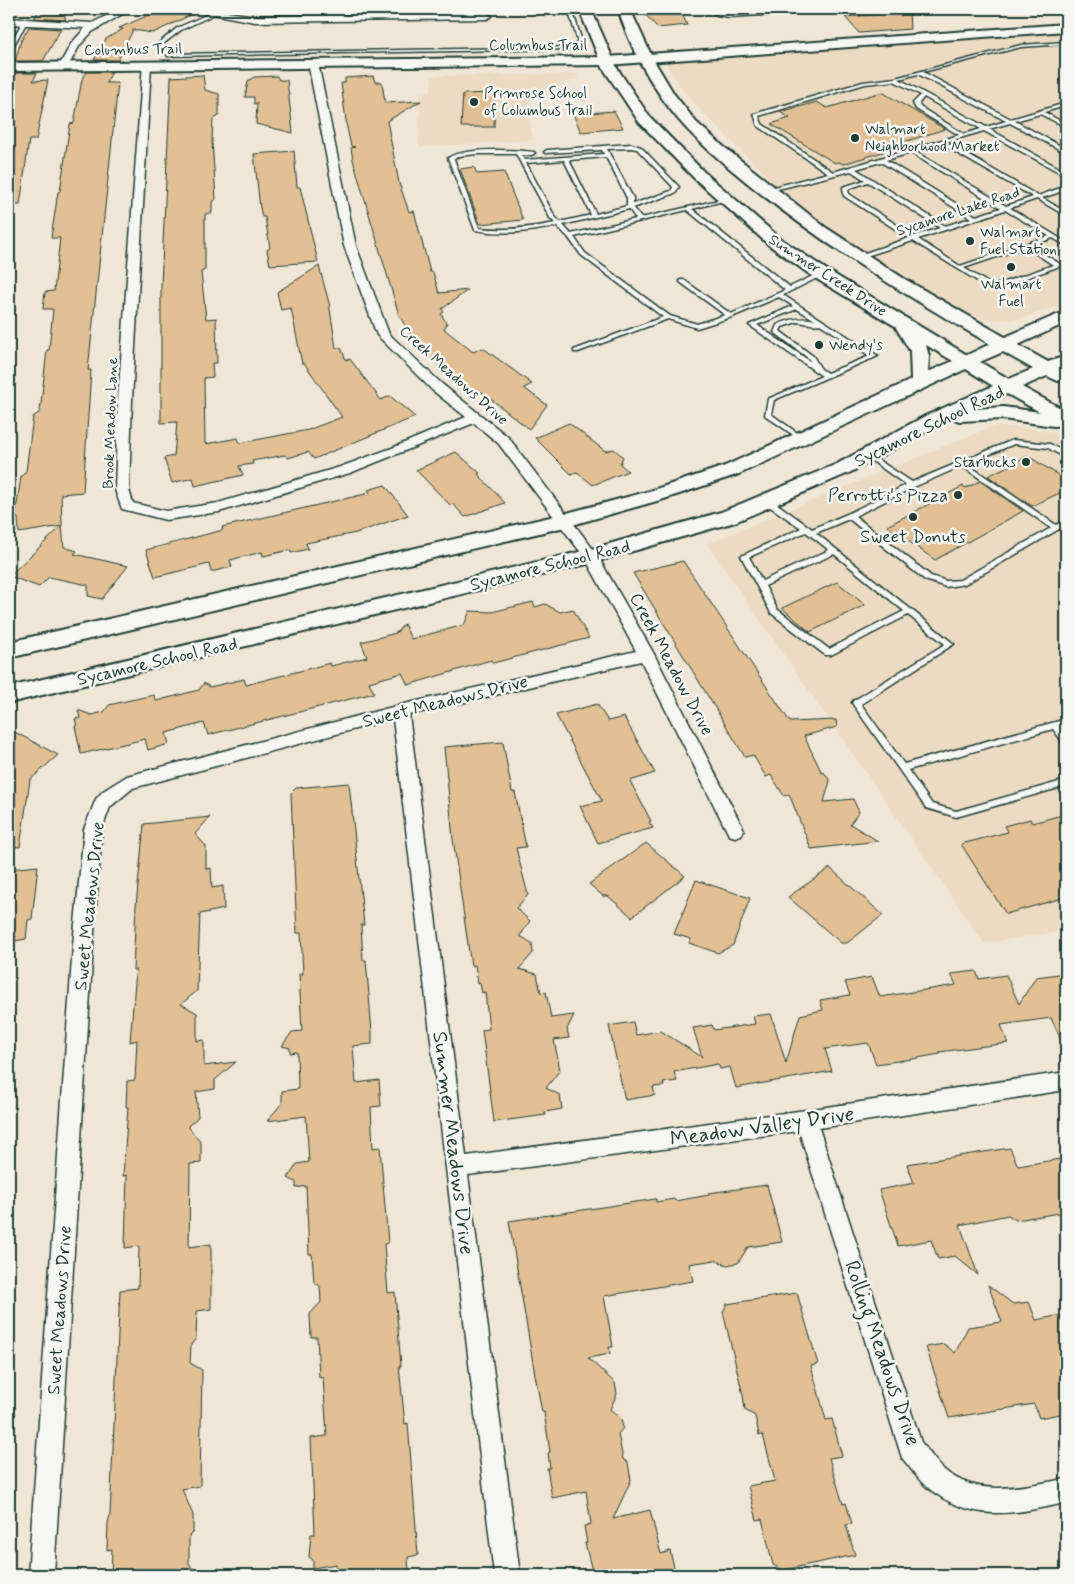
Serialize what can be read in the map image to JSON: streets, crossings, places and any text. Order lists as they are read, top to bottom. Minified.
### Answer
{"streets":{"main road":["Summer Creek Drive","Sycamore School Road"],"street":["Columbus Trail","Creek Meadows Drive","Brook Meadow Lane","Creek Meadow Drive","Sweet Meadows Drive","Meadow Valley Drive","Summer Meadows Drive","Rolling Meadows Drive"],"lane":["Sycamore Lake Road"]},"crossings":[["Columbus Trail","Summer Creek Drive"],["Columbus Trail","Creek Meadows Drive"],["Columbus Trail","Brook Meadow Lane"],["Sycamore Lake Road","Summer Creek Drive"],["Summer Creek Drive","Sycamore School Road"],["Creek Meadows Drive","Brook Meadow Lane"],["Creek Meadows Drive","Creek Meadow Drive"],["Sycamore School Road","Creek Meadow Drive"],["Creek Meadow Drive","Sweet Meadows Drive"],["Sweet Meadows Drive","Summer Meadows Drive"],["Meadow Valley Drive","Summer Meadows Drive"],["Meadow Valley Drive","Rolling Meadows Drive"]],"places":["Primrose School of Columbus Trail","Walmart Neighborhood Market","Walmart Fuel Station","Walmart Fuel","Wendy's","Starbucks","Perrotti's Pizza","Sweet Donuts"]}
